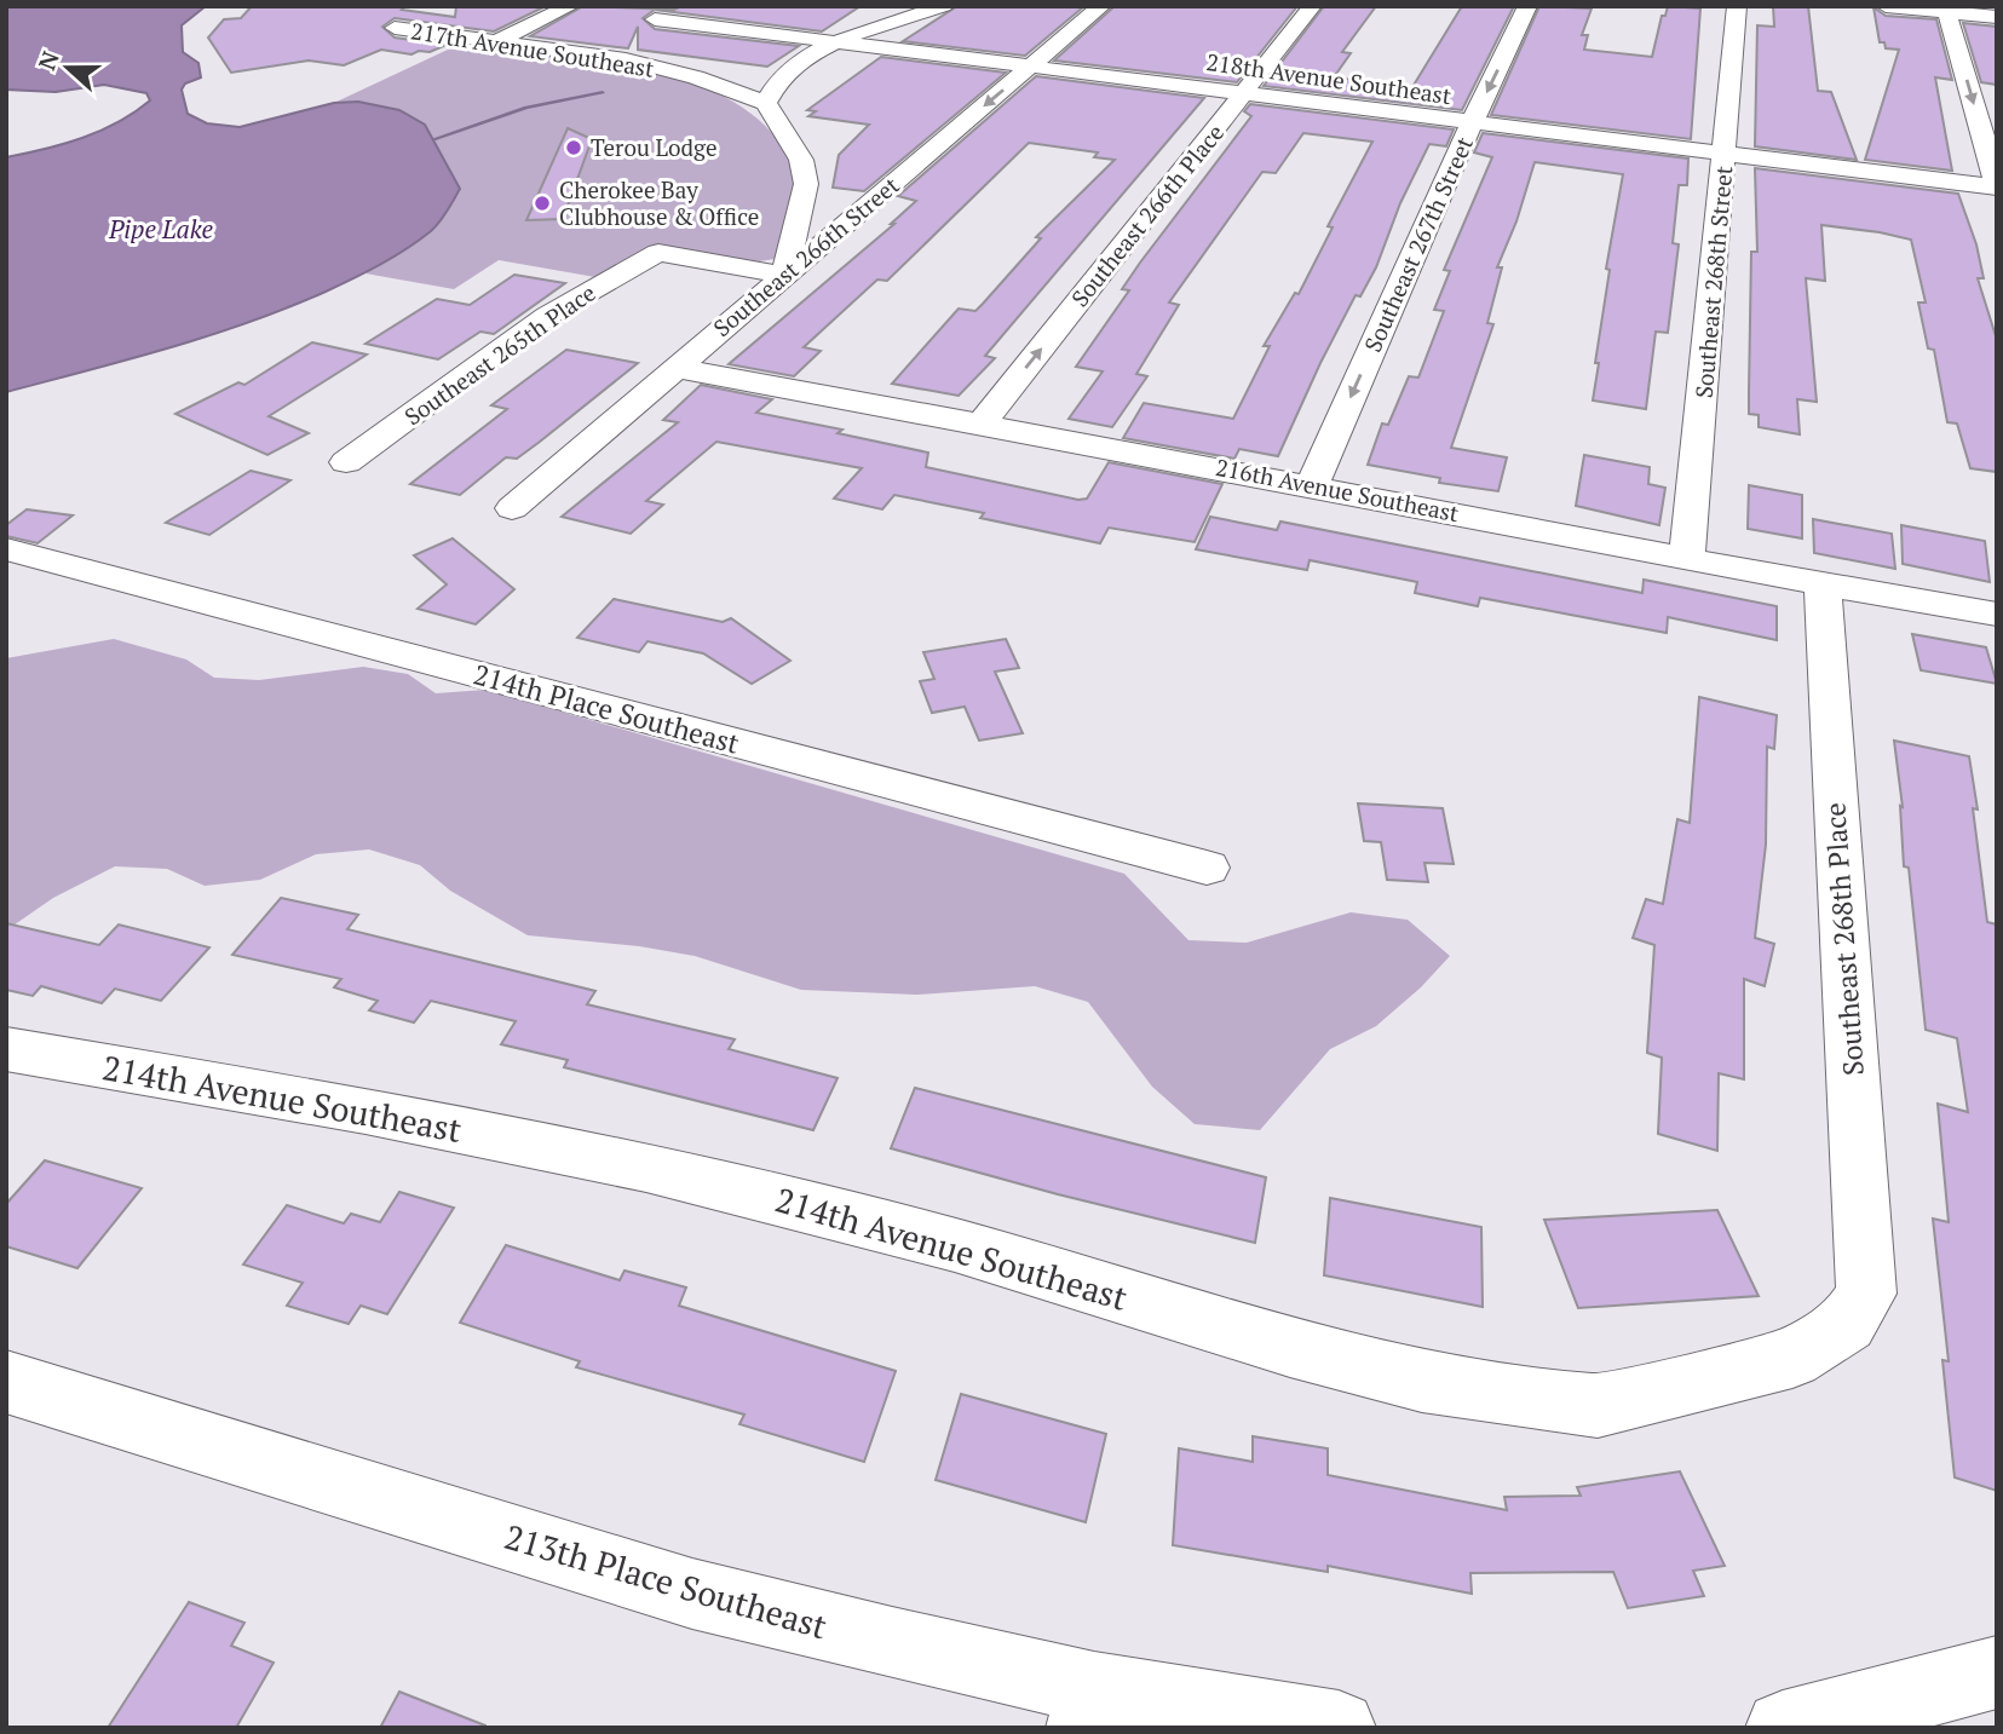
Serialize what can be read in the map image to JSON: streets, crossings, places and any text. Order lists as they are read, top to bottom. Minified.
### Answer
{"streets":{"street":["217th Avenue Southeast","218th Avenue Southeast","Southeast 266th Place","Southeast 267th Street","Southeast 266th Street","Southeast 268th Street","Southeast 265th Place","216th Avenue Southeast","214th Place Southeast","Southeast 268th Place","214th Avenue Southeast","213th Place Southeast"]},"crossings":[["218th Avenue Southeast","Southeast 266th Place"],["218th Avenue Southeast","Southeast 267th Street"],["218th Avenue Southeast","Southeast 266th Street"],["218th Avenue Southeast","Southeast 268th Street"],["Southeast 266th Place","216th Avenue Southeast"],["Southeast 267th Street","216th Avenue Southeast"],["Southeast 266th Street","Southeast 265th Place"],["Southeast 266th Street","216th Avenue Southeast"],["Southeast 268th Street","216th Avenue Southeast"],["216th Avenue Southeast","Southeast 268th Place"],["Southeast 268th Place","214th Avenue Southeast"]],"one_way":["Southeast 266th Place","Southeast 267th Street"],"water":["Pipe Lake"],"places":["Terou Lodge","Cherokee Bay Clubhouse & Office"],"north":"left"}
